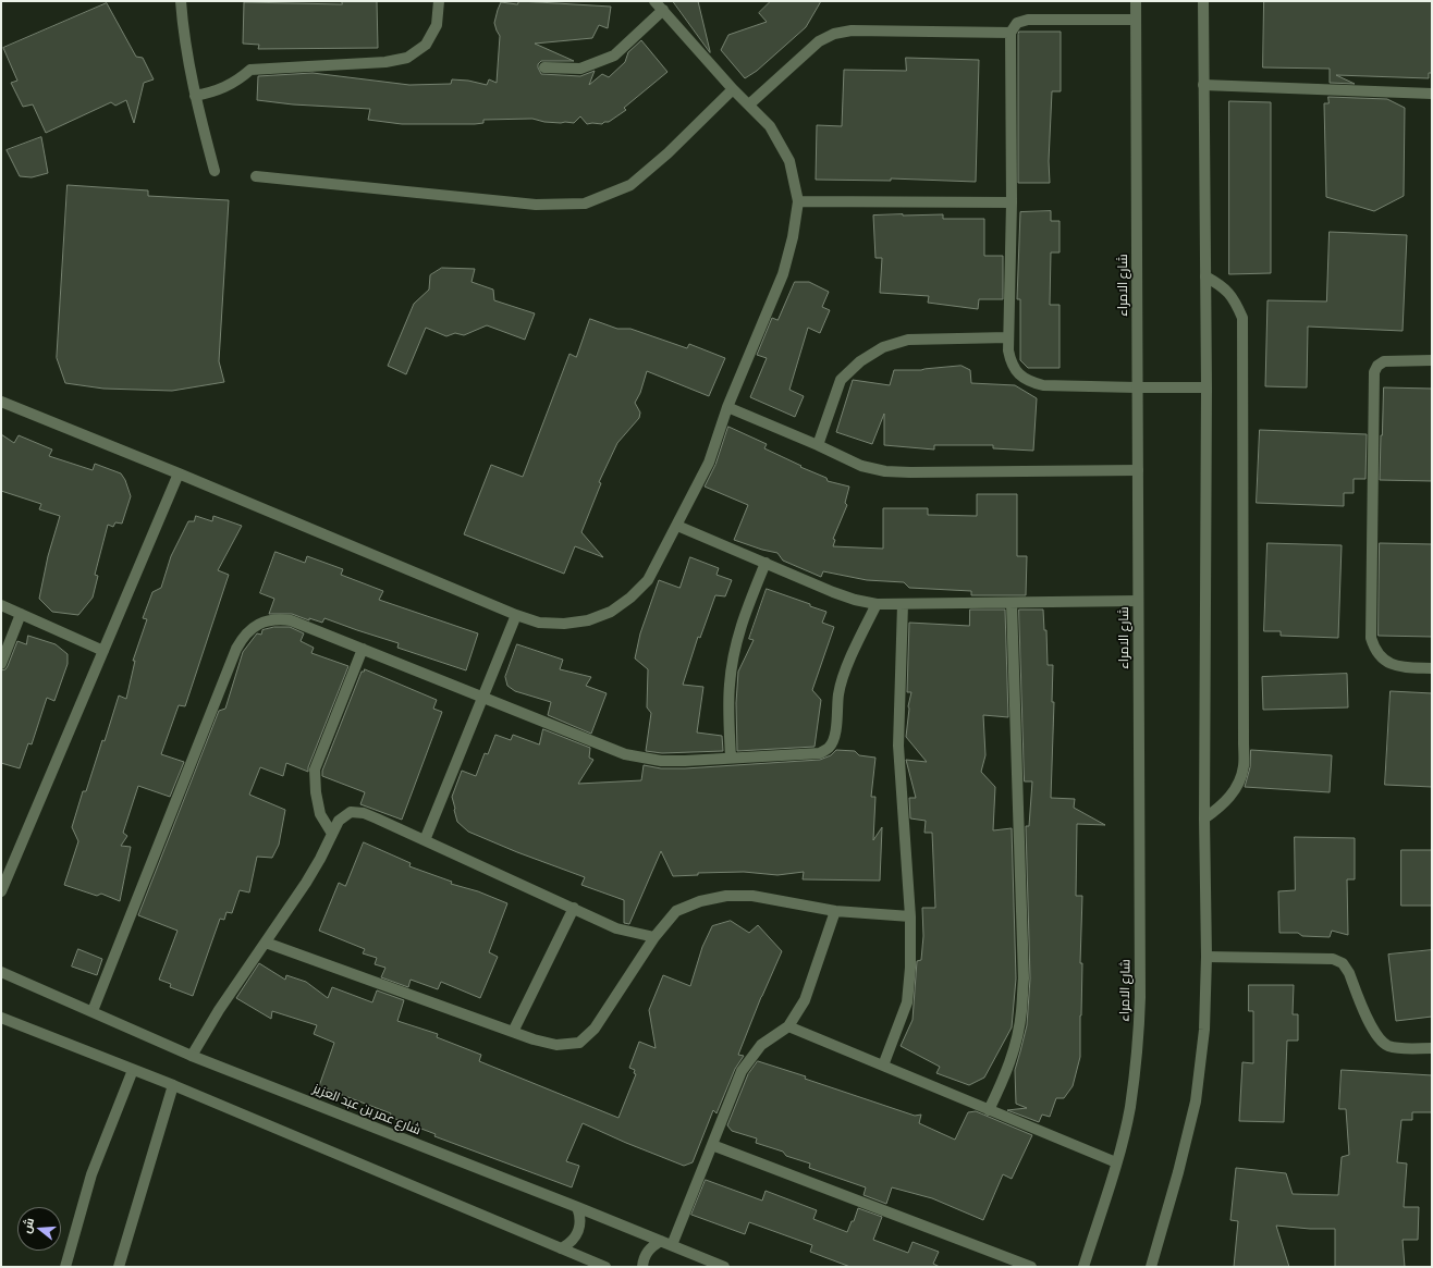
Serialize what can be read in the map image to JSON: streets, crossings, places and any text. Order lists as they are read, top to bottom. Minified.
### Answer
{"streets":{"street":["شارع الامراء","شارع عمر بن عبد العزيز"]},"north":"left"}
